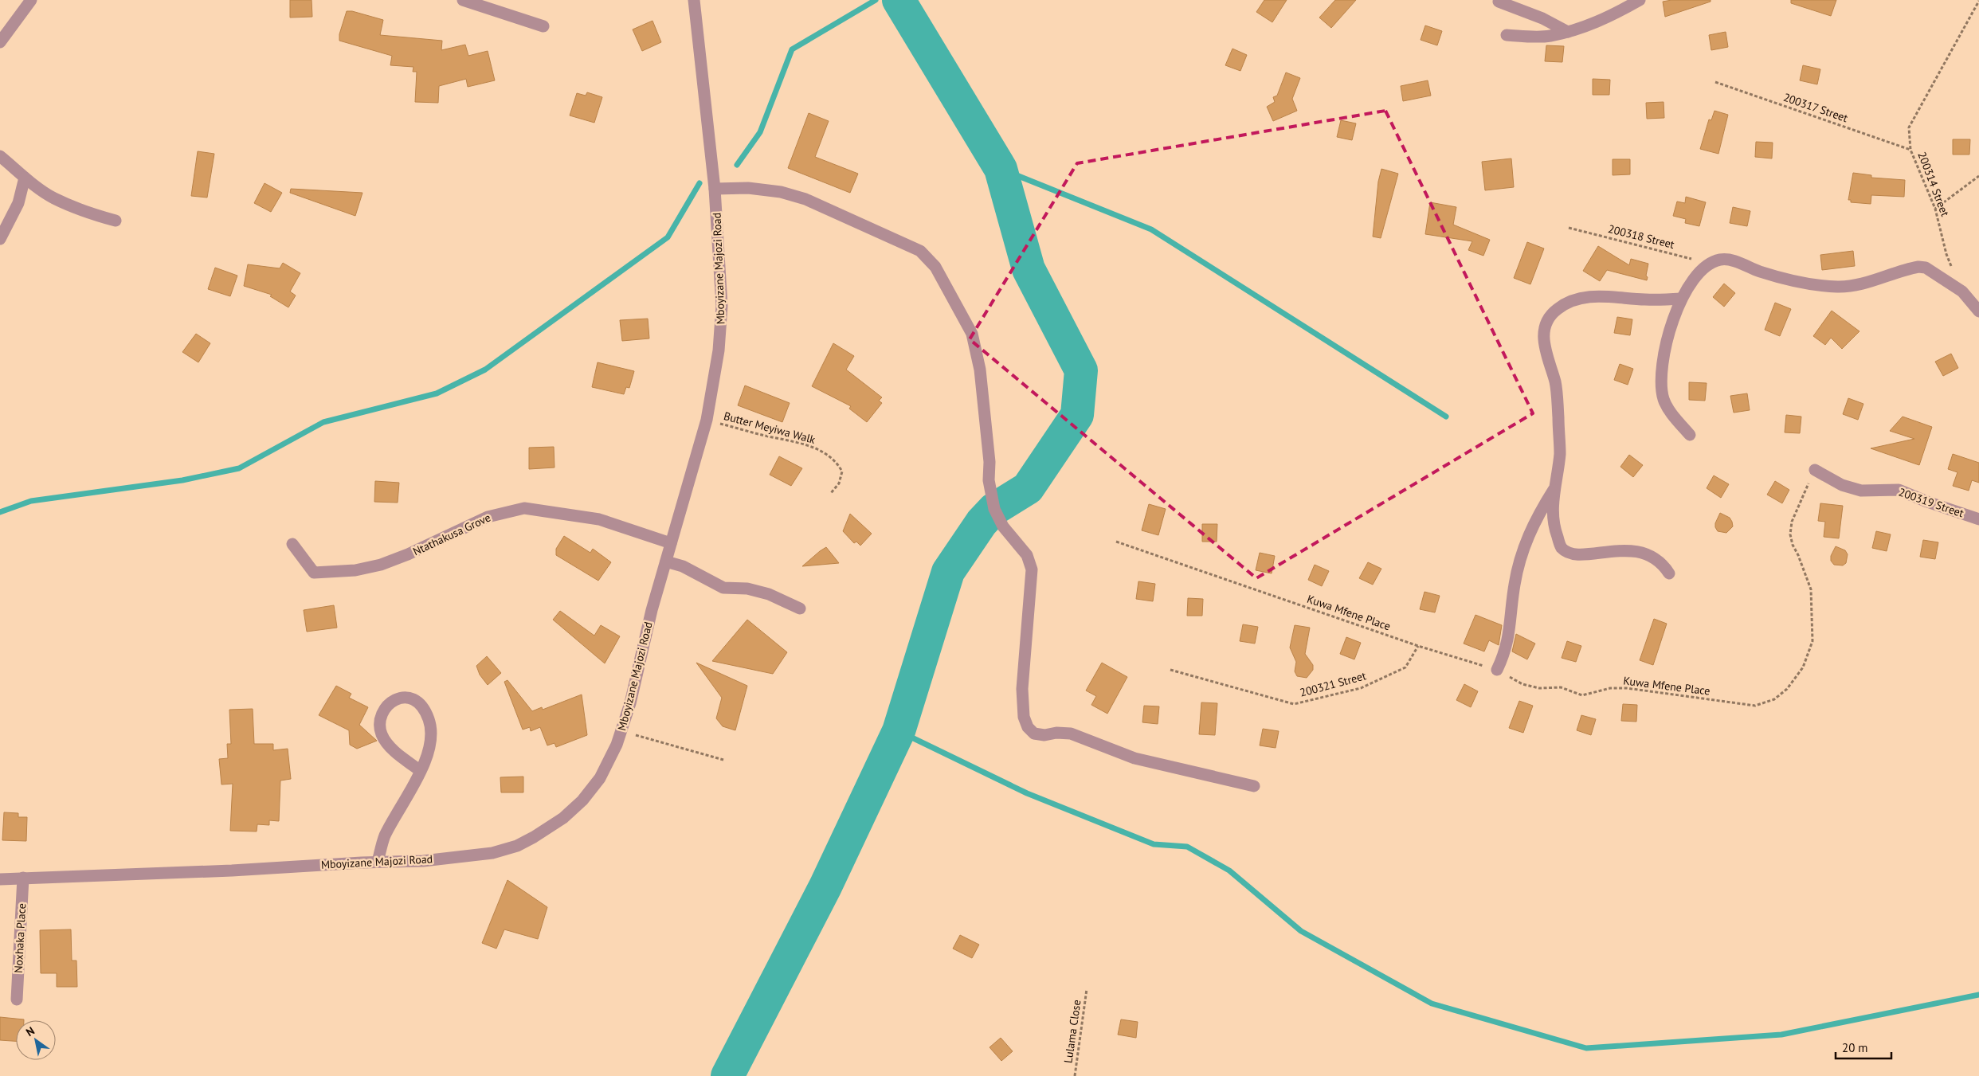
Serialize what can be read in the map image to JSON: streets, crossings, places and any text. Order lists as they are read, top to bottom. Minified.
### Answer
{"streets":{"street":["Mboyizane Majozi Road","200319 Street","Ntathakusa Grove","Noxhaka Place"],"path":["200317 Street","200314 Street","200318 Street","Butter Meyiwa Walk","Kuwa Mfene Place","200321 Street","Lulama Close"]},"crossings":[["200317 Street","200314 Street"],["Mboyizane Majozi Road","Butter Meyiwa Walk"],["Mboyizane Majozi Road","Ntathakusa Grove"],["Mboyizane Majozi Road","Noxhaka Place"],["200319 Street","Kuwa Mfene Place"],["Kuwa Mfene Place","200321 Street"]],"scale_bar":"20 m","north":"top left"}
